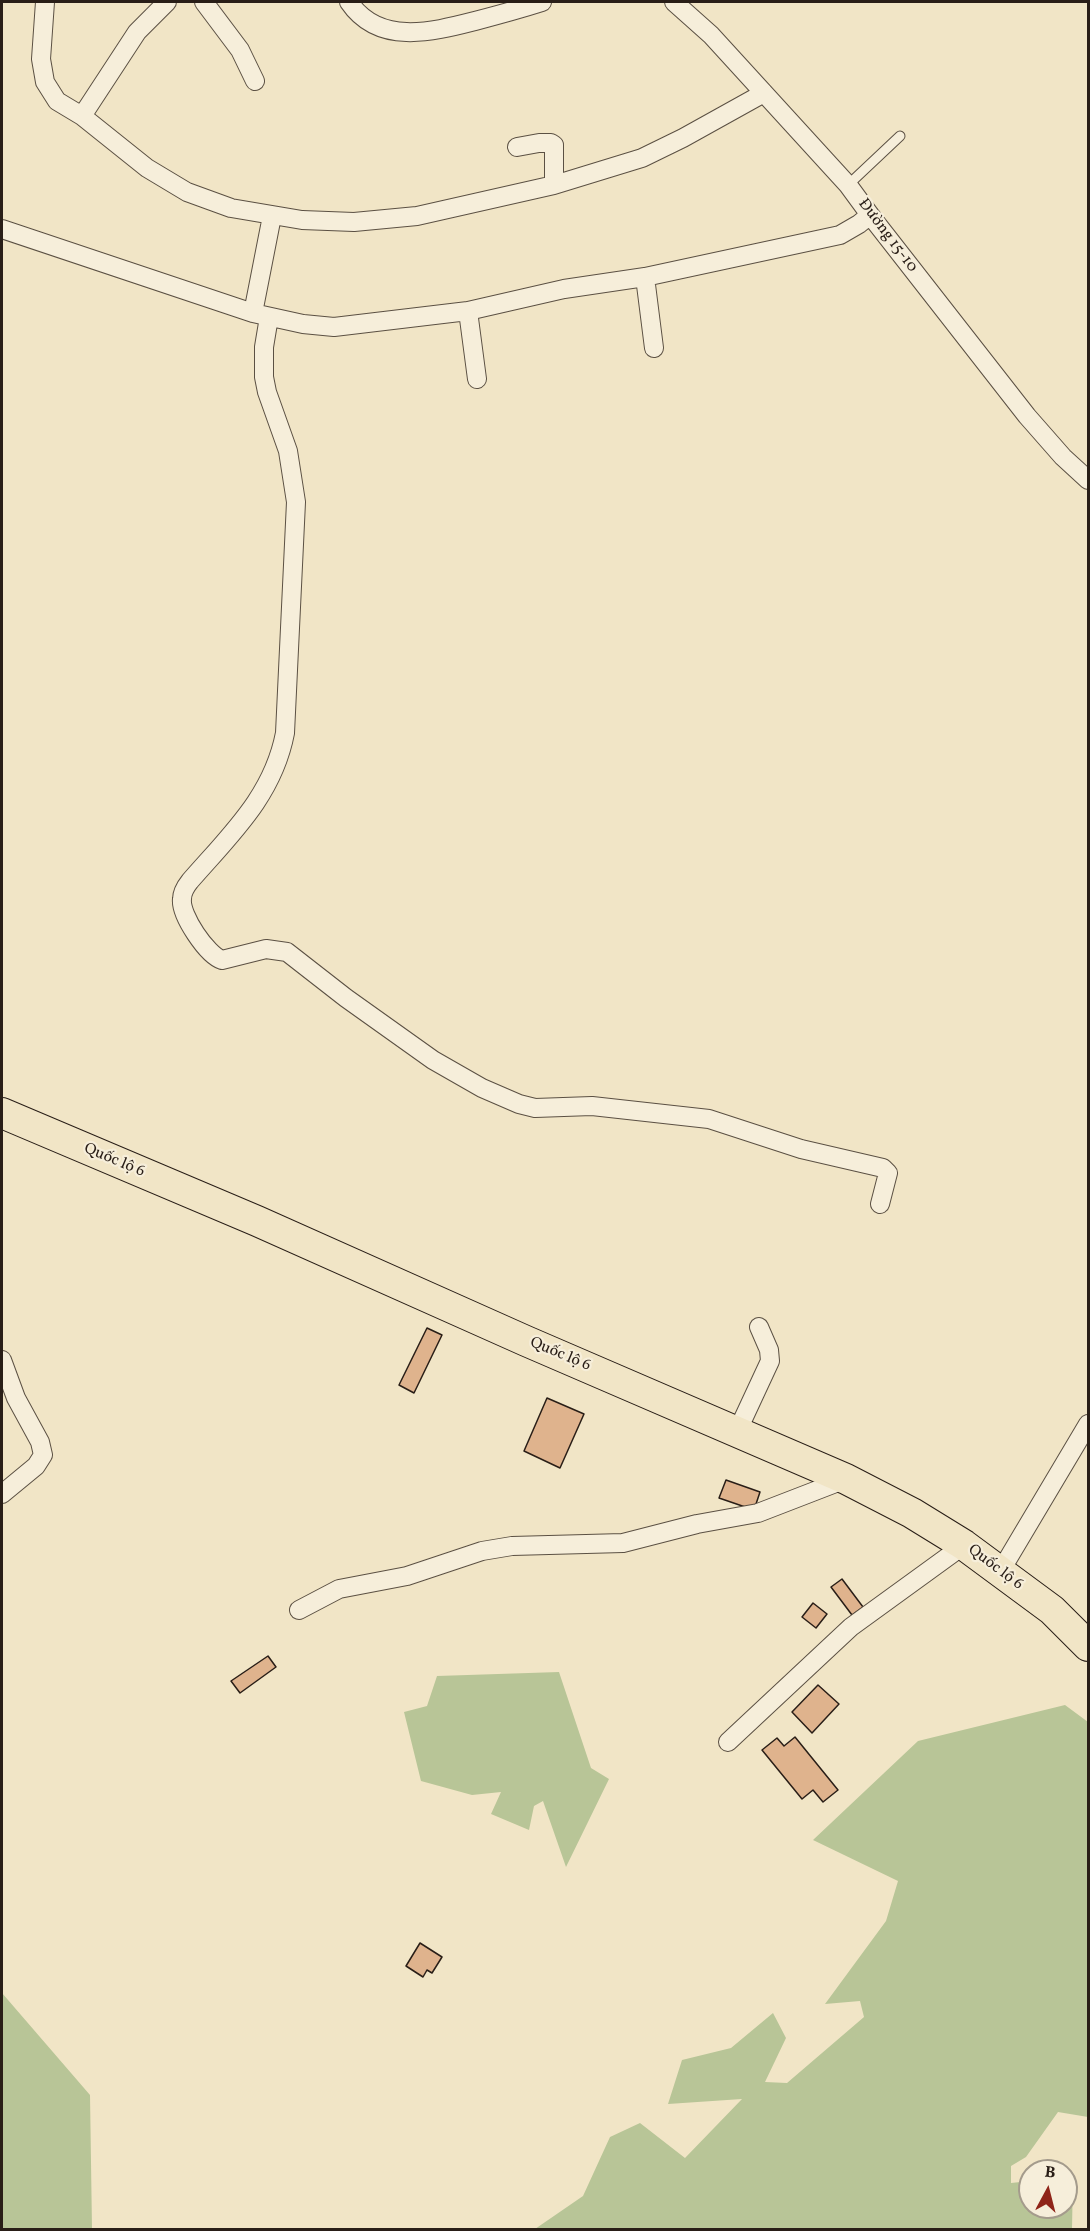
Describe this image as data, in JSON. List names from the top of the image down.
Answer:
{
  "streets": {
    "highway": ["Quốc lộ 6"],
    "street": ["Đường 15-10"]
  },
  "north": "top"
}
